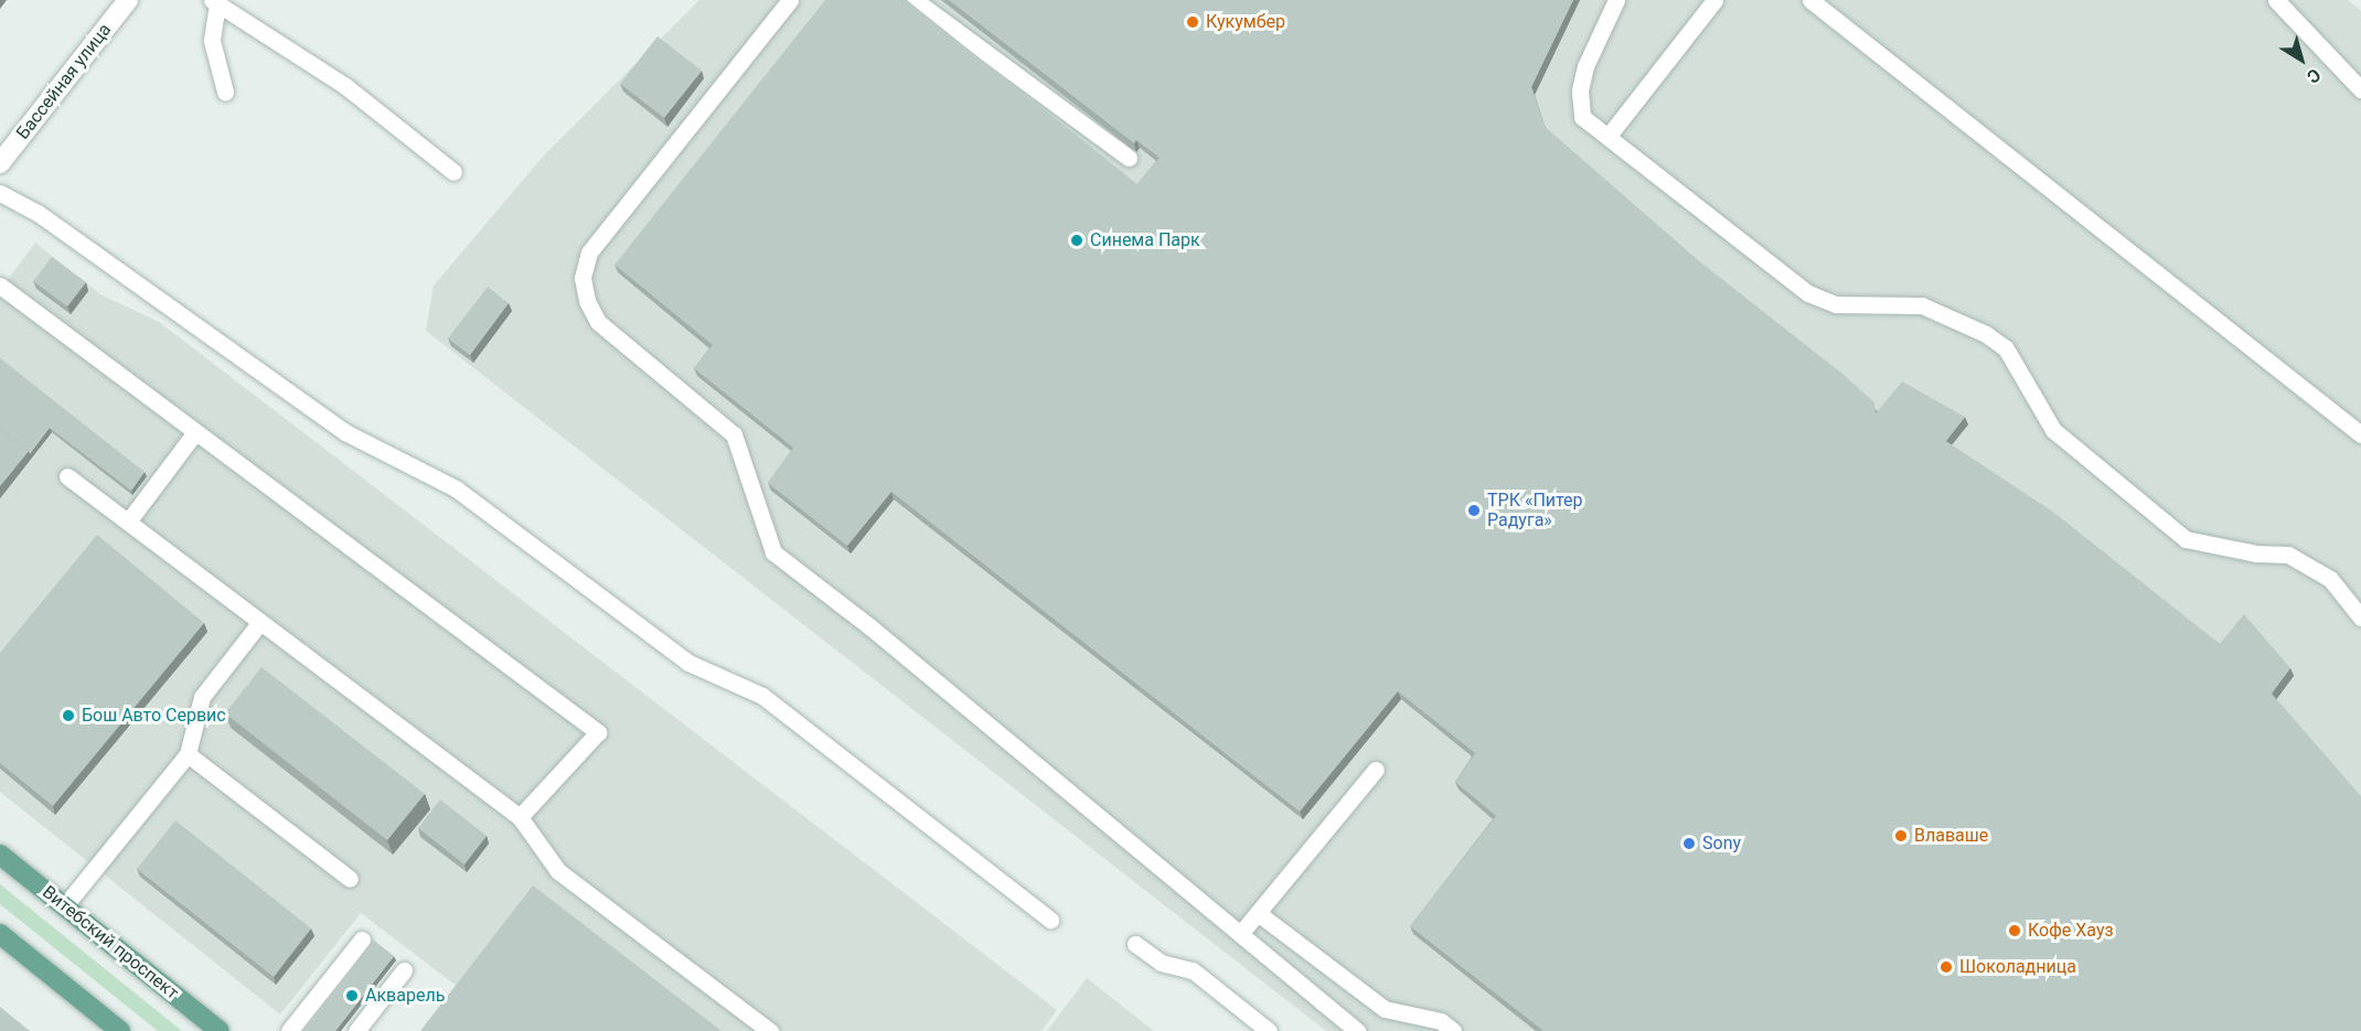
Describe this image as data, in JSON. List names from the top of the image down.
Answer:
{
  "streets": {
    "main road": ["Витебский проспект"],
    "street": ["Бассейная улица"]
  },
  "places": [
    "Кукумбер",
    "Синема Парк",
    "ТРК «Питер Радуга»",
    "Бош Авто Сервис",
    "Влаваше",
    "Sony",
    "Кофе Хауз",
    "Шоколадница",
    "Акварель"
  ],
  "north": "bottom right"
}
